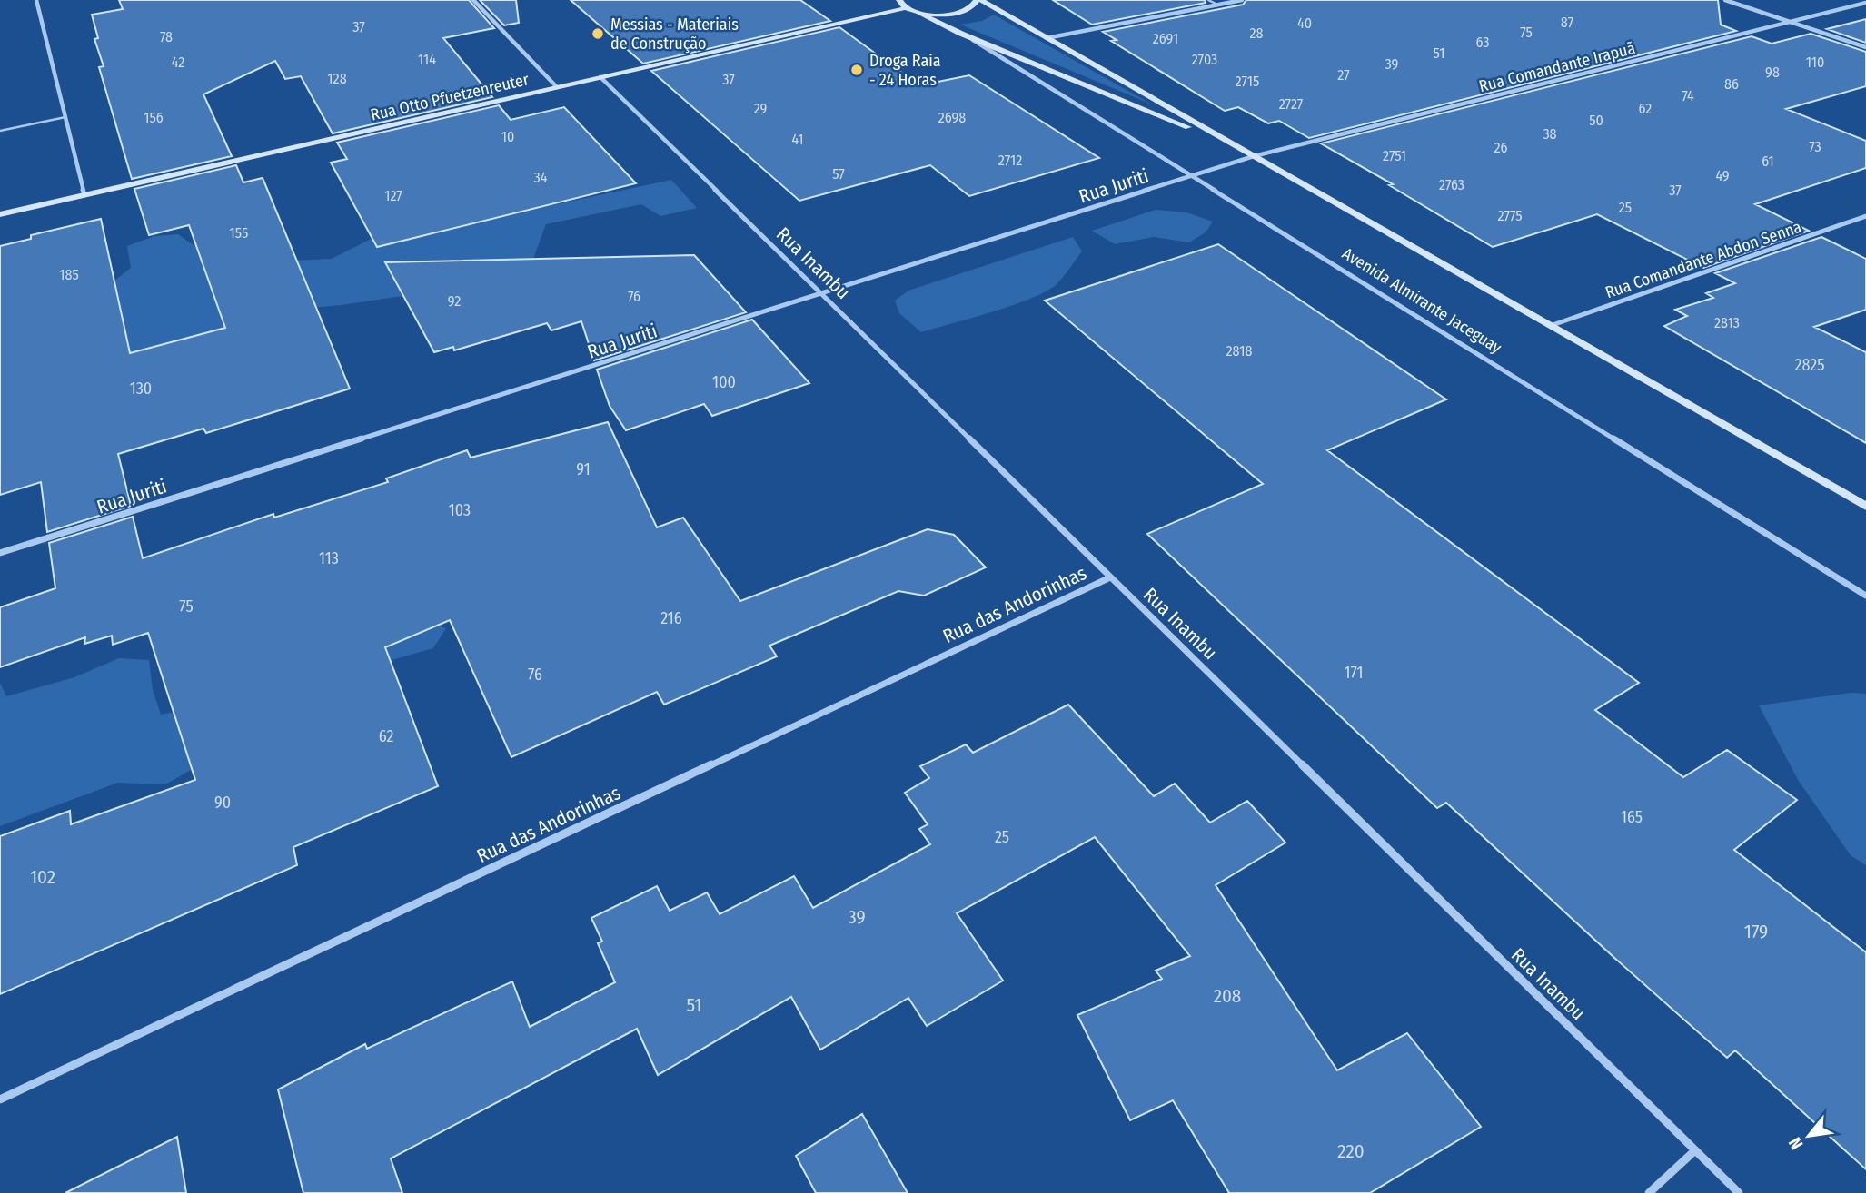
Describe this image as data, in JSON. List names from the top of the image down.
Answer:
{
  "streets": {
    "main road": ["Rua Otto Pfuetzenreuter", "Avenida Almirante Jaceguay"],
    "street": [
      "Rua Comandante Irapuã",
      "Rua Juriti",
      "Rua Comandante Abdon Senna",
      "Rua Inambu",
      "Rua das Andorinhas"
    ]
  },
  "crossings": [
    ["Rua Comandante Irapuã", "Rua Juriti"],
    ["Rua Comandante Irapuã", "Avenida Almirante Jaceguay"],
    ["Rua Otto Pfuetzenreuter", "Rua Inambu"],
    ["Rua Juriti", "Rua Inambu"],
    ["Rua Juriti", "Avenida Almirante Jaceguay"],
    ["Rua Comandante Abdon Senna", "Avenida Almirante Jaceguay"],
    ["Rua Inambu", "Rua das Andorinhas"]
  ],
  "places": ["Messias - Materiais de Construção", "Droga Raia - 24 Horas"],
  "house_numbers": [
    "87",
    "40",
    "37",
    "75",
    "28",
    "78",
    "2691",
    "63",
    "51",
    "114",
    "2703",
    "42",
    "110",
    "39",
    "98",
    "27",
    "128",
    "37",
    "2715",
    "86",
    "74",
    "2727",
    "29",
    "62",
    "156",
    "2698",
    "50",
    "38",
    "10",
    "41",
    "73",
    "26",
    "2751",
    "2712",
    "61",
    "57",
    "49",
    "34",
    "2763",
    "37",
    "127",
    "25",
    "2775",
    "155",
    "185",
    "76",
    "92",
    "2813",
    "2818",
    "2825",
    "100",
    "130",
    "91",
    "103",
    "113",
    "75",
    "216",
    "171",
    "76",
    "62",
    "90",
    "165",
    "25",
    "102",
    "39",
    "179",
    "208",
    "51",
    "220"
  ],
  "north": "bottom left"
}
